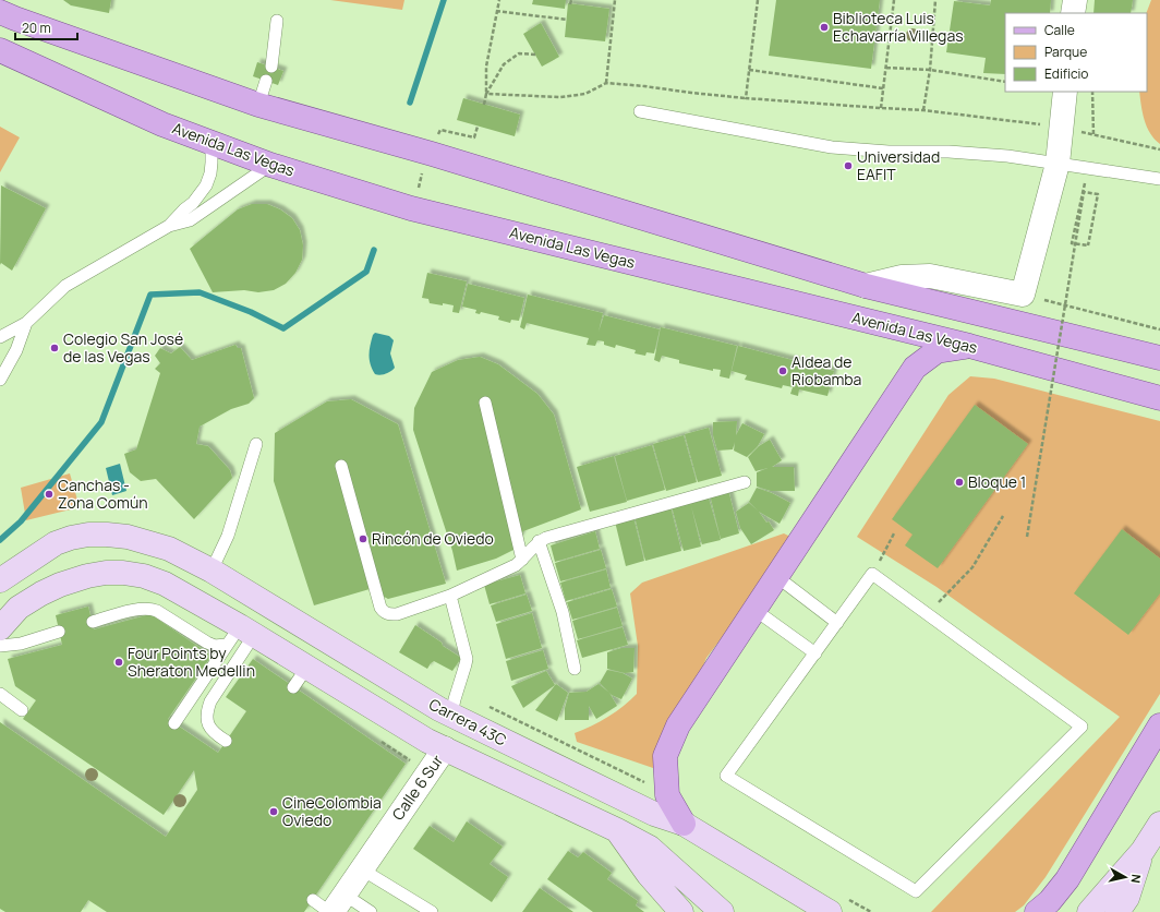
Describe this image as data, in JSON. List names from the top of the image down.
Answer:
{
  "streets": {
    "main road": ["Avenida Las Vegas", "Carrera 43C"],
    "street": ["Calle 6 Sur"]
  },
  "places": [
    "Biblioteca Luis Echavarría Villegas",
    "Universidad EAFIT",
    "Colegio San José de las Vegas",
    "Aldea de Riobamba",
    "Bloque 1",
    "Canchas - Zona Común",
    "Rincón de Oviedo",
    "Four Points by Sheraton Medellin",
    "CineColombia Oviedo"
  ],
  "legend": ["Calle", "Parque", "Edificio"],
  "scale_bar": "20 m",
  "north": "right"
}
